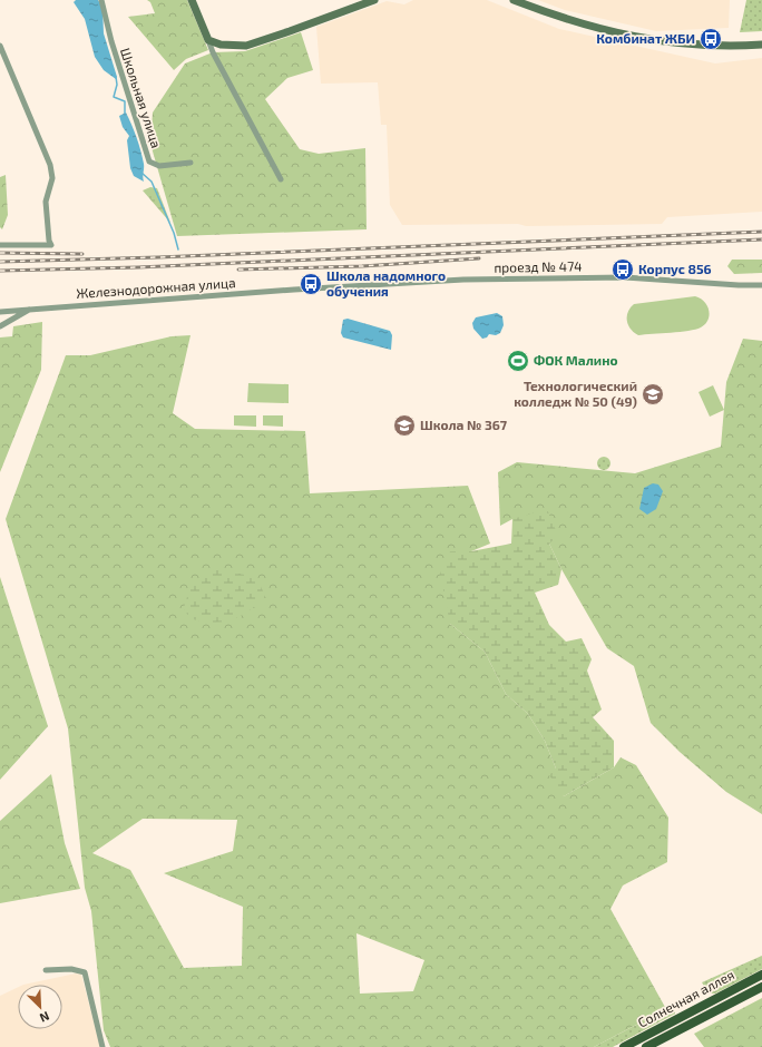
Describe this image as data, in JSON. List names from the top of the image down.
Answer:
{
  "streets": {
    "main road": ["Солнечная аллея"],
    "street": ["Школьная улица", "проезд № 474", "Железнодорожная улица"]
  },
  "crossings": [
    ["проезд № 474", "Железнодорожная улица"]
  ],
  "places": {
    "bus stop": ["Комбинат ЖБИ", "Корпус 856", "Школа надомного обучения"],
    "sports": ["ФОК Малино"],
    "school or university": ["Технологический колледж № 50 (49)", "Школа № 367"]
  },
  "north": "bottom right"
}
